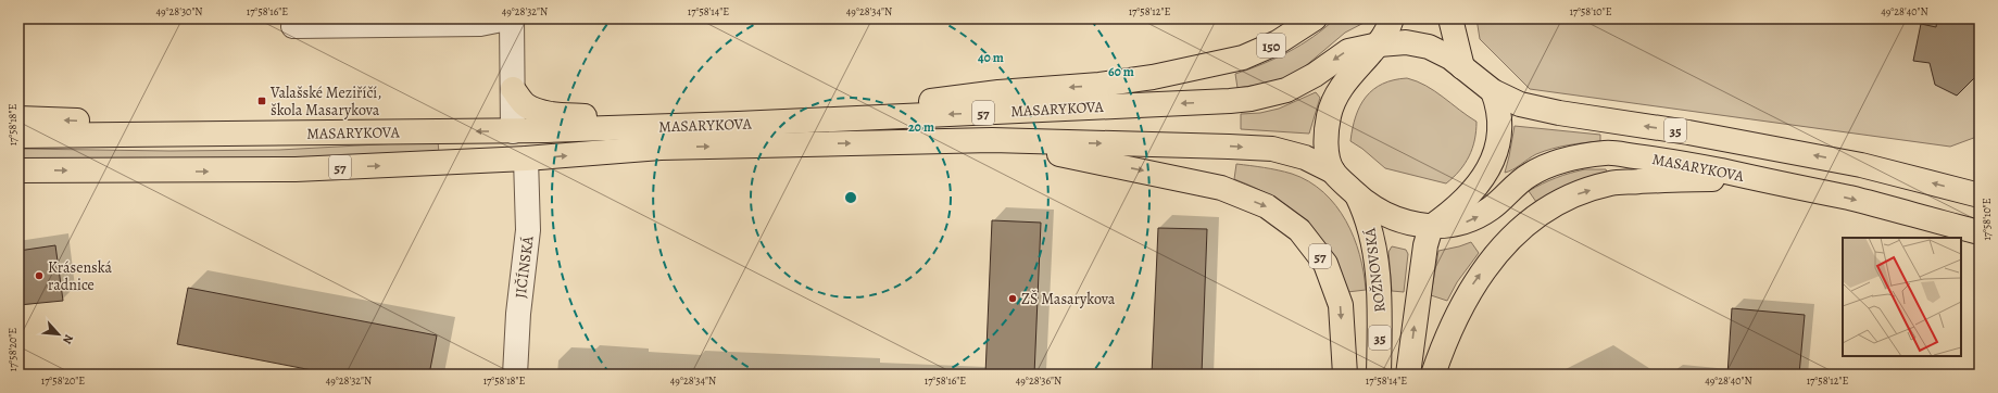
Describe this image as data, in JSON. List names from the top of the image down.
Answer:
{
  "streets": {
    "main road": [
      "150",
      "MASARYKOVA",
      "57",
      "35",
      "ROŽNOVSKÁ"
    ],
    "street": ["JIČÍNSKÁ"]
  },
  "crossings": [
    ["150", "MASARYKOVA"],
    ["150", "57"],
    ["MASARYKOVA", "57"],
    ["MASARYKOVA", "35"],
    ["MASARYKOVA", "JIČÍNSKÁ"],
    ["35", "ROŽNOVSKÁ"]
  ],
  "places": {
    "transit": ["Valašské Meziříčí, škola Masarykova"],
    "other": ["Krásenská radnice", "ZŠ Masarykova"]
  },
  "north": "bottom right",
  "coordinates": [
    "49°28'30\"N",
    "17°58'16\"E",
    "49°28'32\"N",
    "17°58'14\"E",
    "49°28'34\"N",
    "17°58'12\"E",
    "17°58'10\"E",
    "49°28'40\"N",
    "17°58'18\"E",
    "17°58'20\"E",
    "49°28'36\"N"
  ],
  "rings": ["40 m", "60 m", "20 m"]
}
